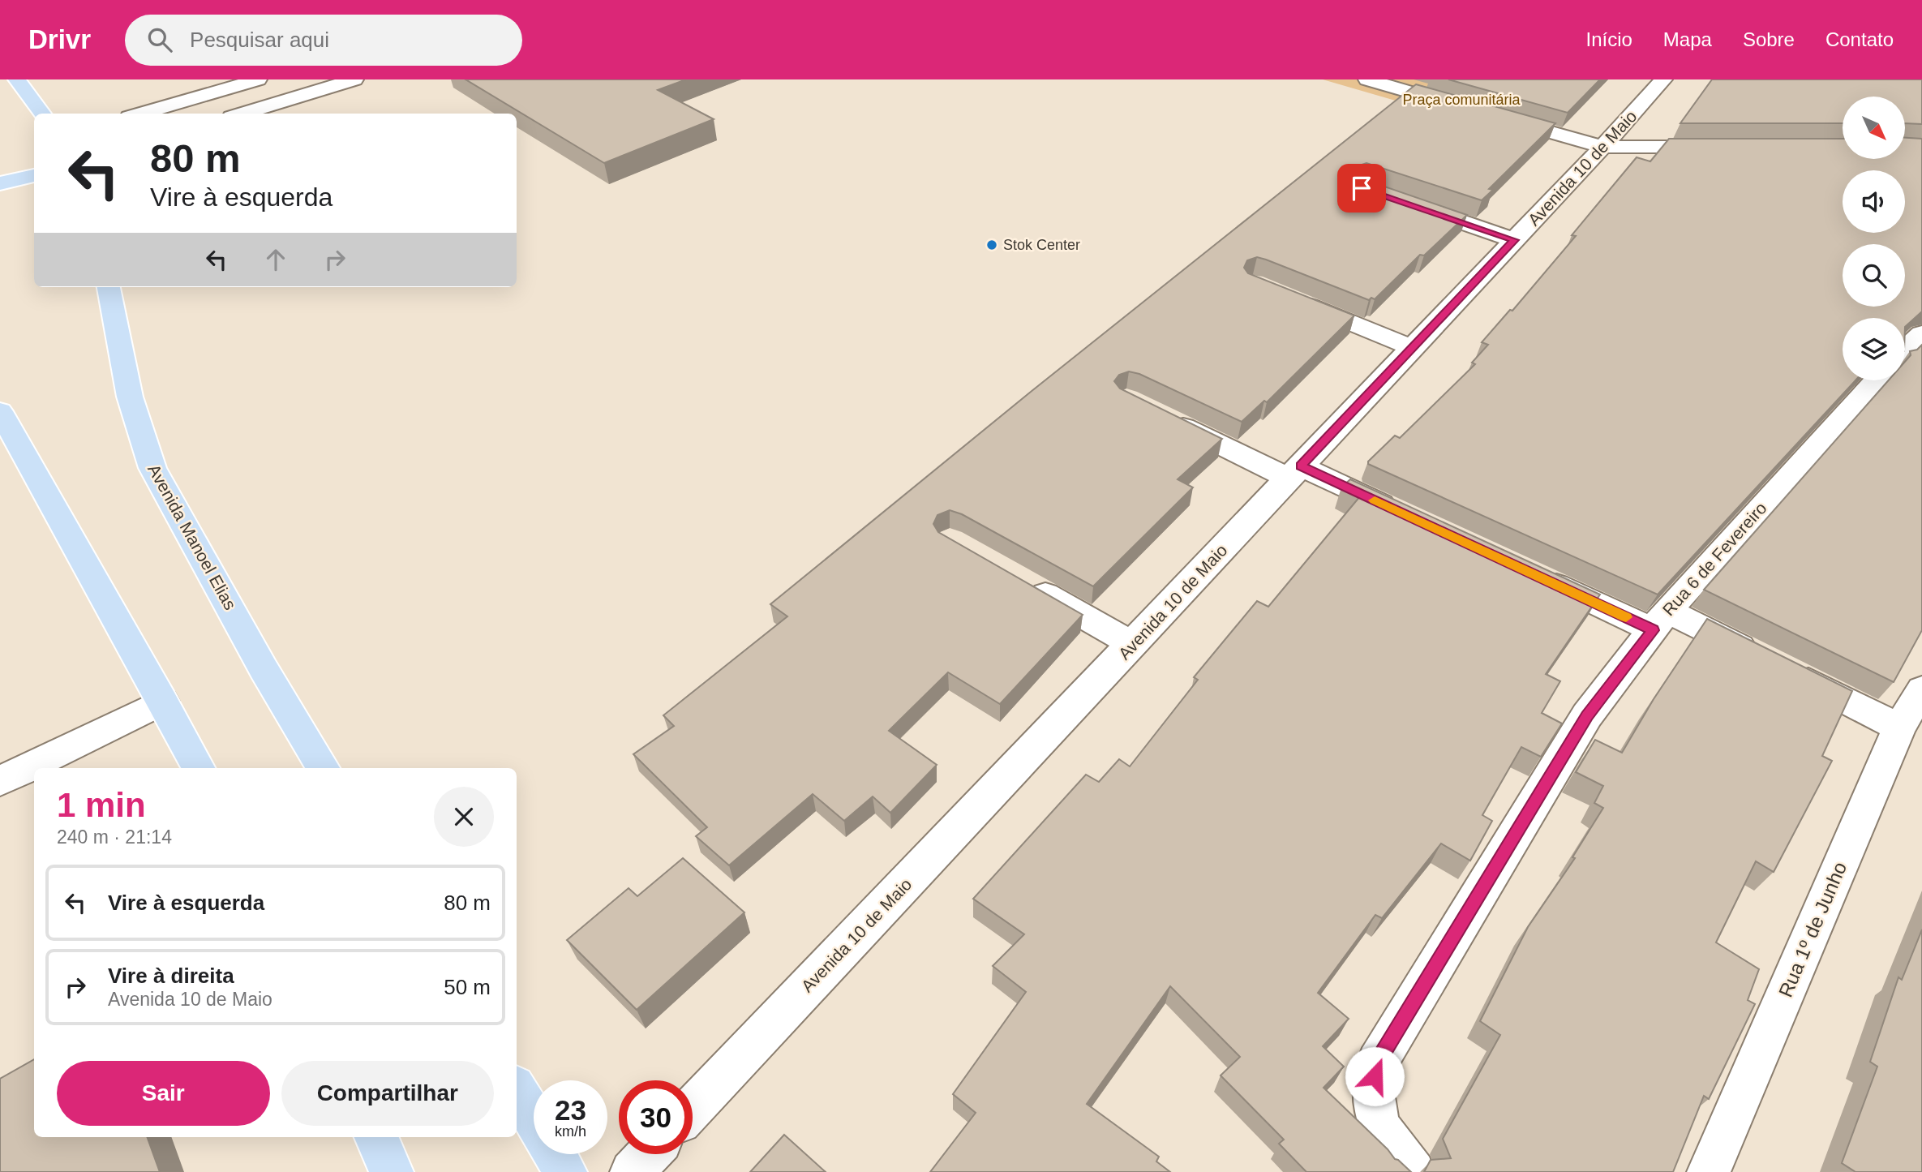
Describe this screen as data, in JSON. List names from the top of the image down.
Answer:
{
  "streets": {
    "main road": ["Avenida Manoel Elias"],
    "street": ["Avenida 10 de Maio", "Rua 6 de Fevereiro", "Rua 1º de Junho"]
  },
  "parks": ["Praça comunitária"],
  "places": ["Stok Center"],
  "north": "bottom right",
  "page": {
    "header": "Drivr",
    "search": "Pesquisar aqui",
    "nav": [
      "Início",
      "Mapa",
      "Sobre",
      "Contato"
    ],
    "turn": ["80 m", "Vire à esquerda"],
    "heading": ["1 min", "240 m · 21:14"],
    "list": [
      {
        "name": "Vire à esquerda",
        "value": "80 m"
      },
      {
        "name": "Vire à direita",
        "note": "Avenida 10 de Maio",
        "value": "50 m"
      }
    ],
    "buttons": ["Sair", "Compartilhar"],
    "speed": "23 km/h",
    "limit": "30"
  }
}
